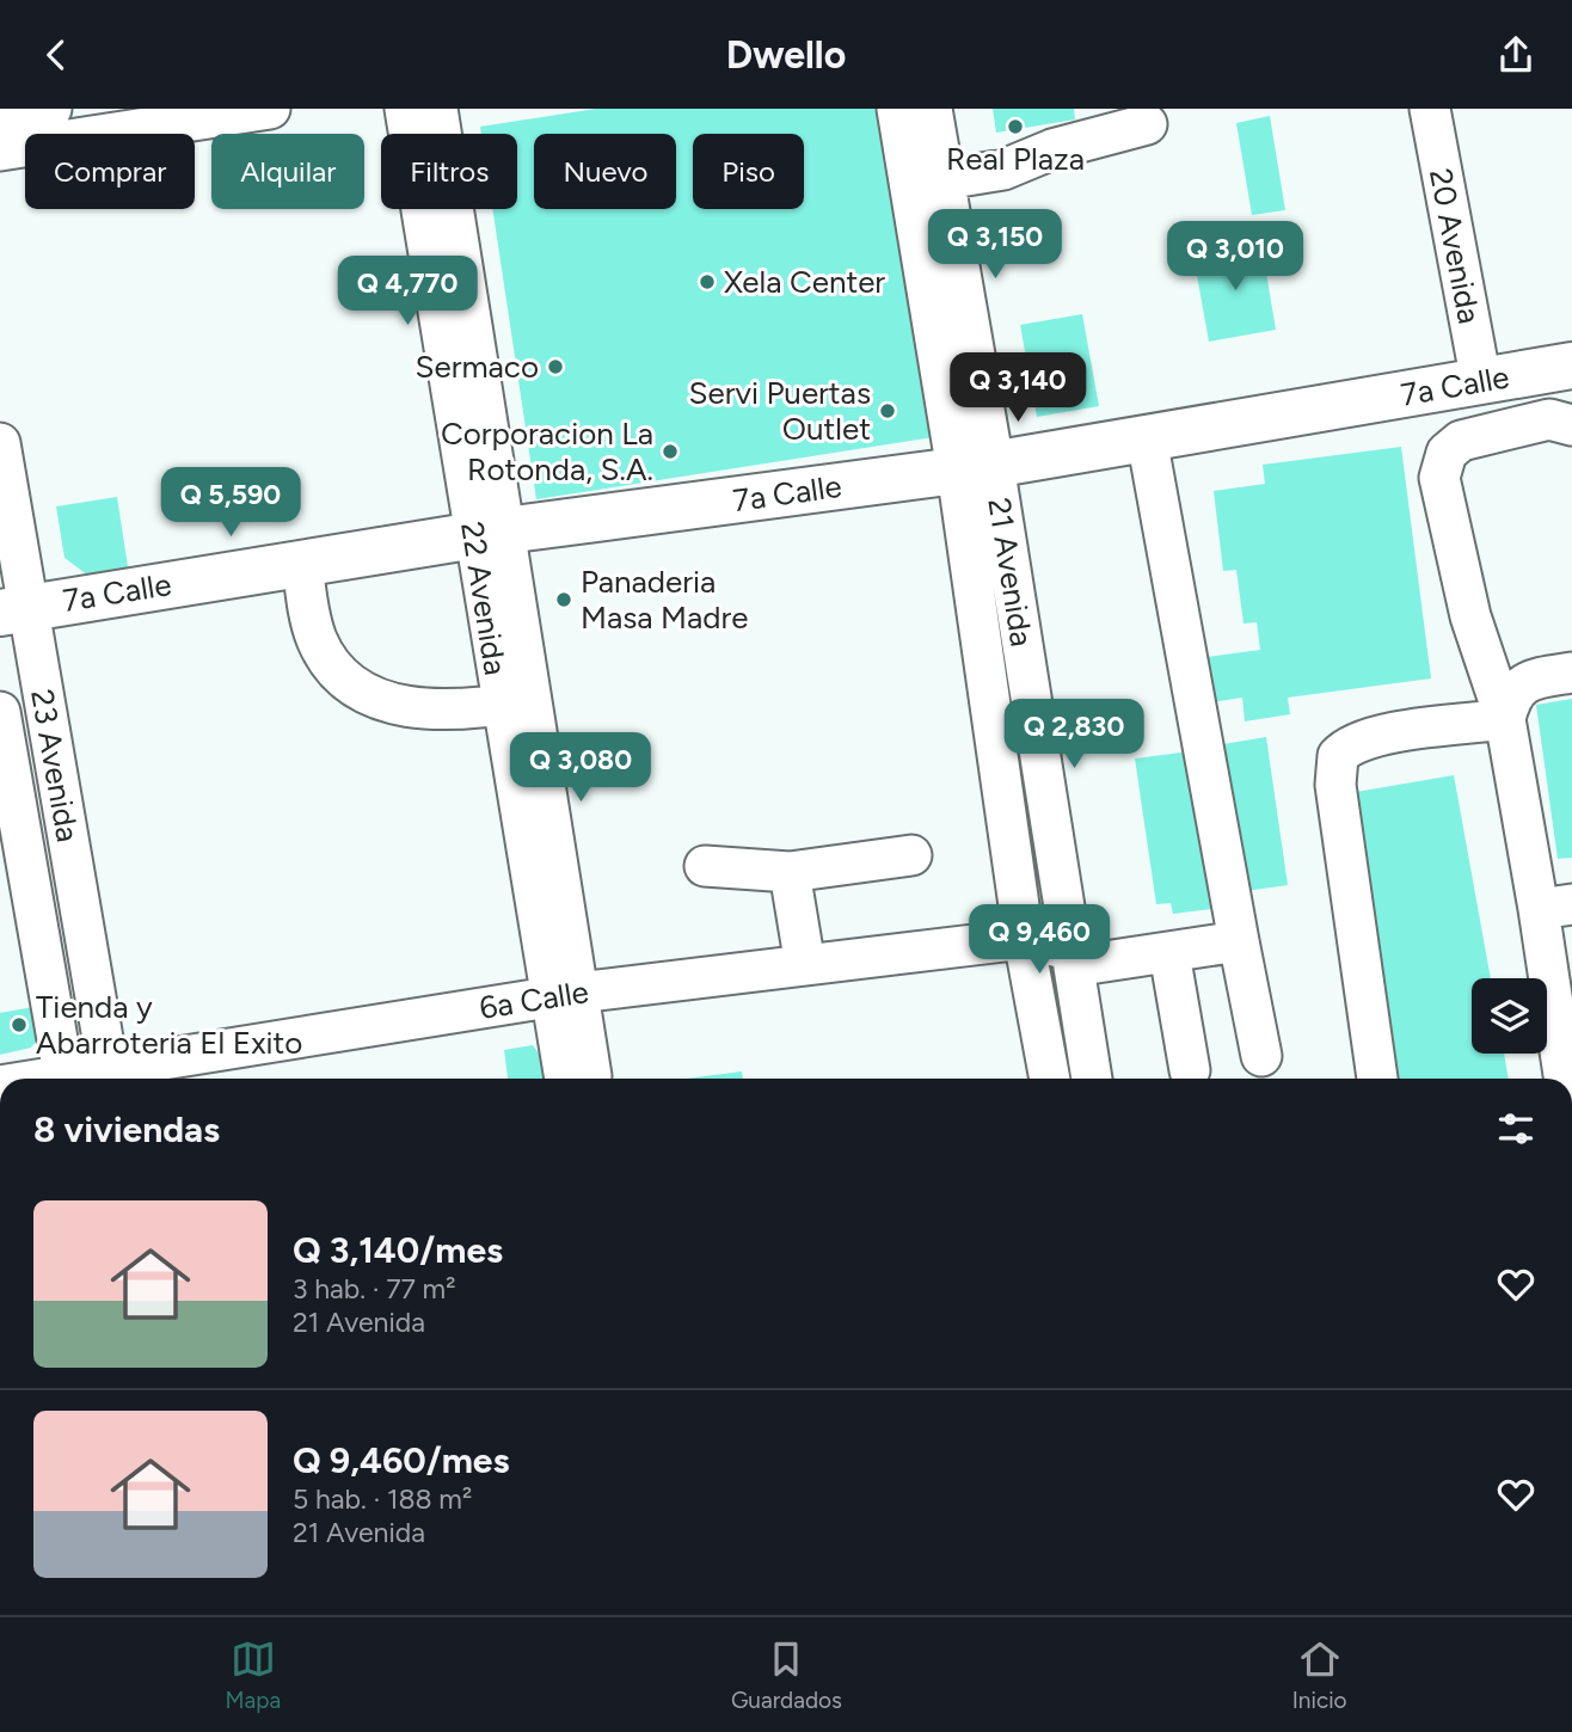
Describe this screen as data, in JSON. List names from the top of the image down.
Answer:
{
  "streets": {
    "main road": ["7a Calle"],
    "street": [
      "20 Avenida",
      "21 Avenida",
      "22 Avenida",
      "23 Avenida",
      "6a Calle"
    ]
  },
  "crossings": [
    ["20 Avenida", "7a Calle"],
    ["7a Calle", "21 Avenida"],
    ["7a Calle", "22 Avenida"],
    ["7a Calle", "23 Avenida"],
    ["21 Avenida", "6a Calle"],
    ["22 Avenida", "6a Calle"],
    ["23 Avenida", "6a Calle"]
  ],
  "places": [
    "Real Plaza",
    "Xela Center",
    "Sermaco",
    "Servi Puertas Outlet",
    "Corporacion La Rotonda, S.A.",
    "Panaderia Masa Madre",
    "Tienda y Abarroteria El Exito"
  ],
  "page": {
    "header": "Dwello",
    "chip": [
      "Comprar",
      "Alquilar",
      "Filtros",
      "Nuevo",
      "Piso"
    ],
    "price": [
      "Q 3,150",
      "Q 3,010",
      "Q 4,770",
      "Q 3,140",
      "Q 5,590",
      "Q 2,830",
      "Q 3,080",
      "Q 9,460"
    ],
    "heading": "8 viviendas",
    "list": [
      {
        "name": "Q 3,140/mes",
        "note": "3 hab. · 77 m² · 21 Avenida"
      },
      {
        "name": "Q 9,460/mes",
        "note": "5 hab. · 188 m² · 21 Avenida"
      }
    ],
    "tabs": ["Mapa", "Guardados", "Inicio"]
  }
}
